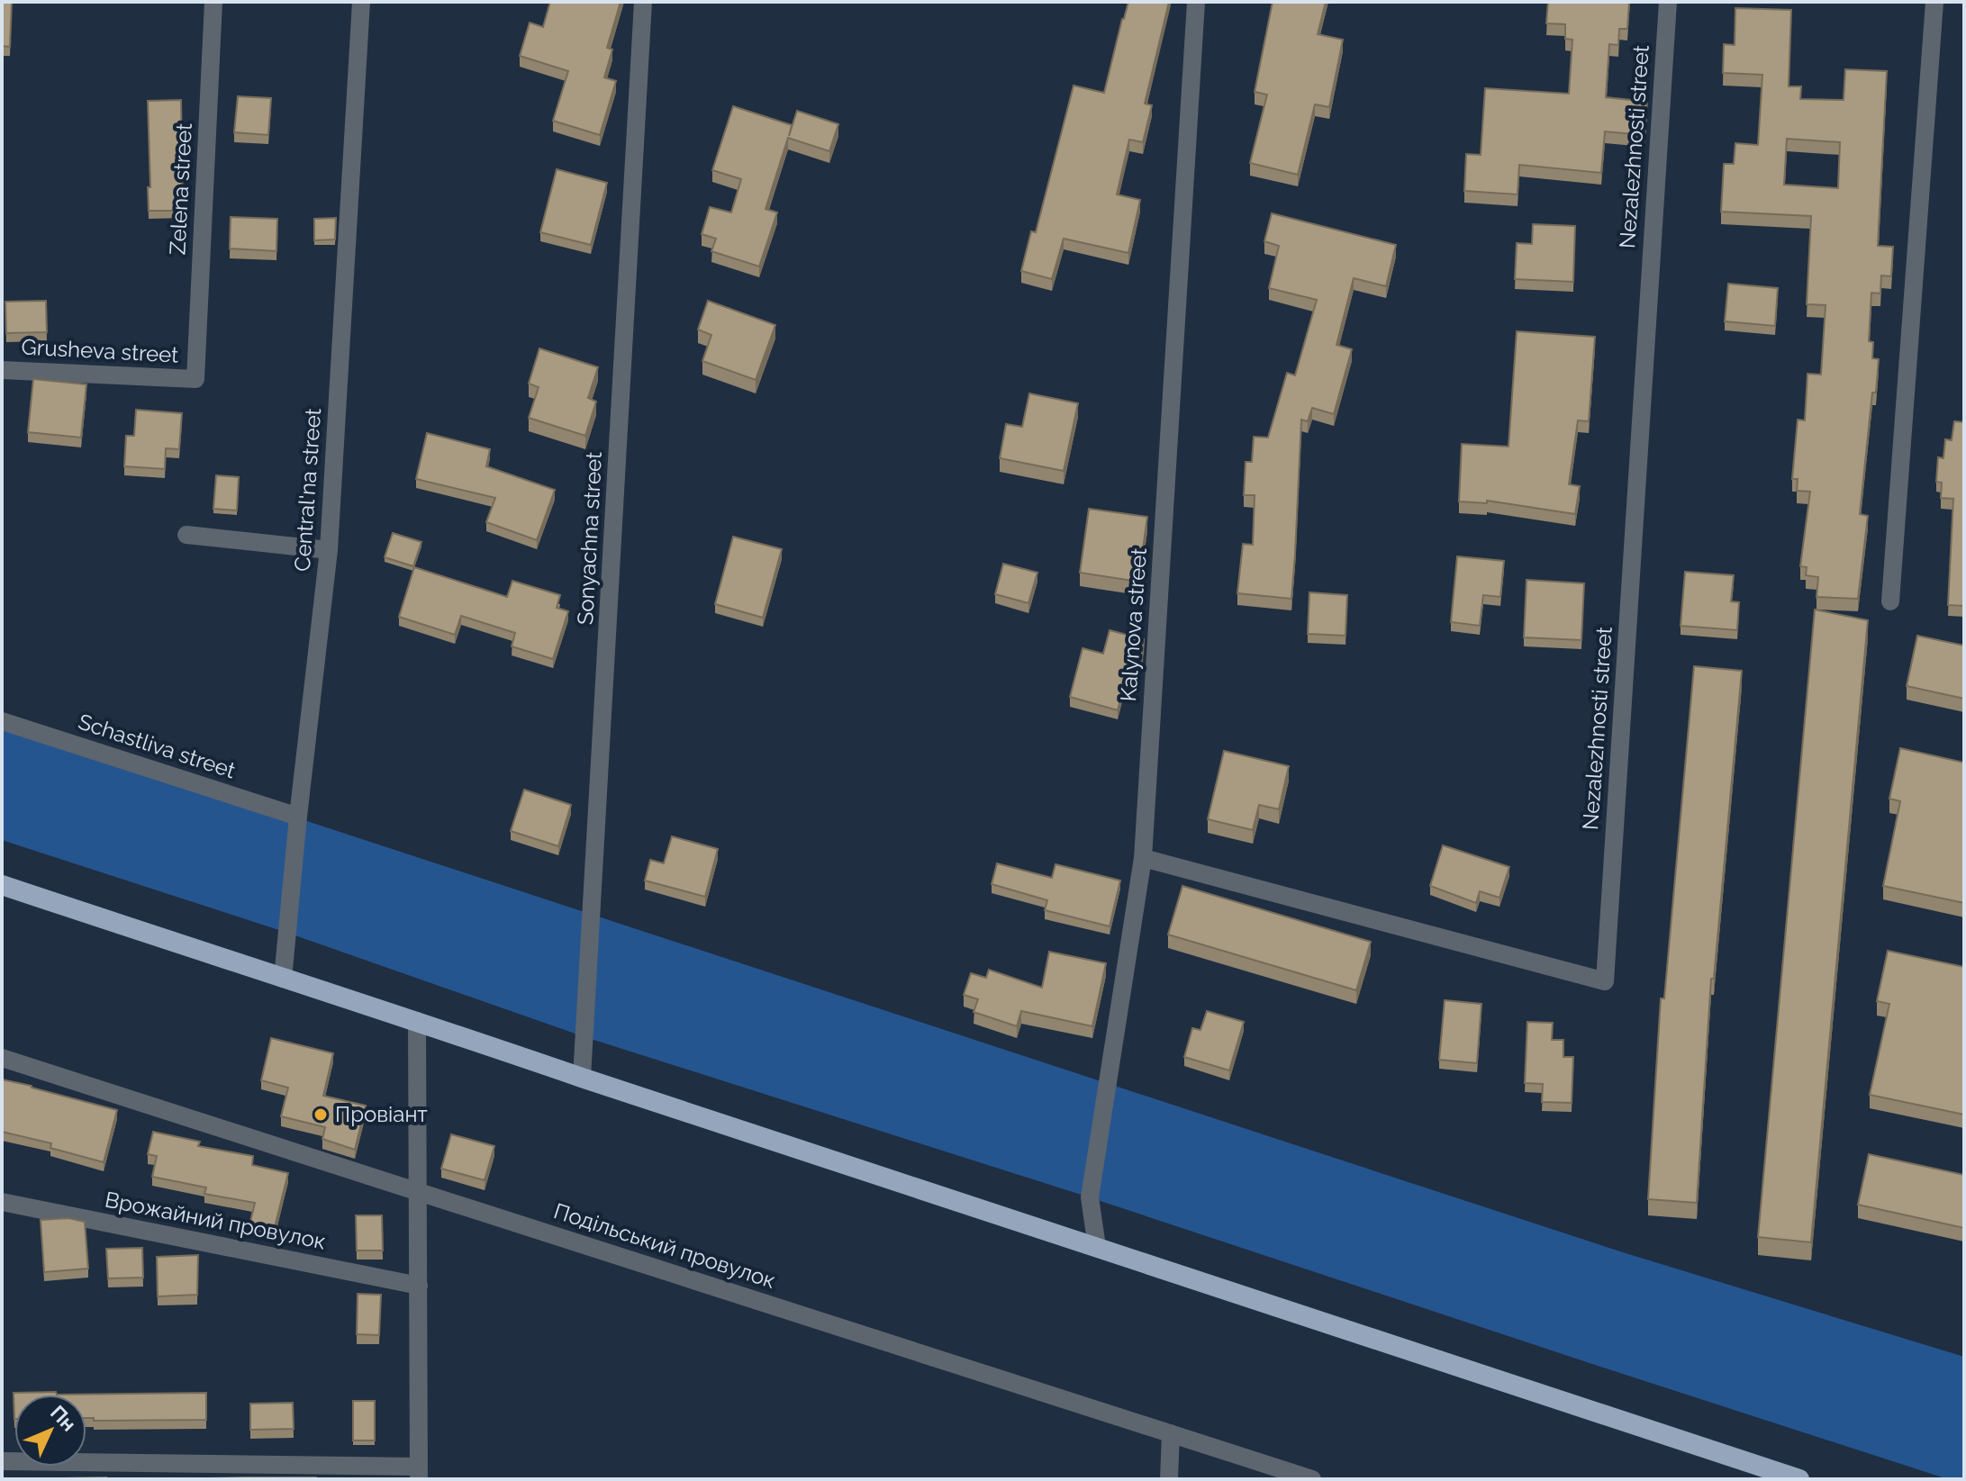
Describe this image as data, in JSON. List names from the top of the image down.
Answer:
{
  "streets": {
    "street": [
      "Nezalezhnosti street",
      "Zelena street",
      "Grusheva street",
      "Central'na street",
      "Sonyachna street",
      "Kalynova street",
      "Schastliva street",
      "Врожайний провулок",
      "Подільський провулок"
    ]
  },
  "crossings": [
    ["Nezalezhnosti street", "Kalynova street"],
    ["Zelena street", "Grusheva street"],
    ["Central'na street", "Schastliva street"]
  ],
  "places": ["Провіант"],
  "north": "top right"
}
